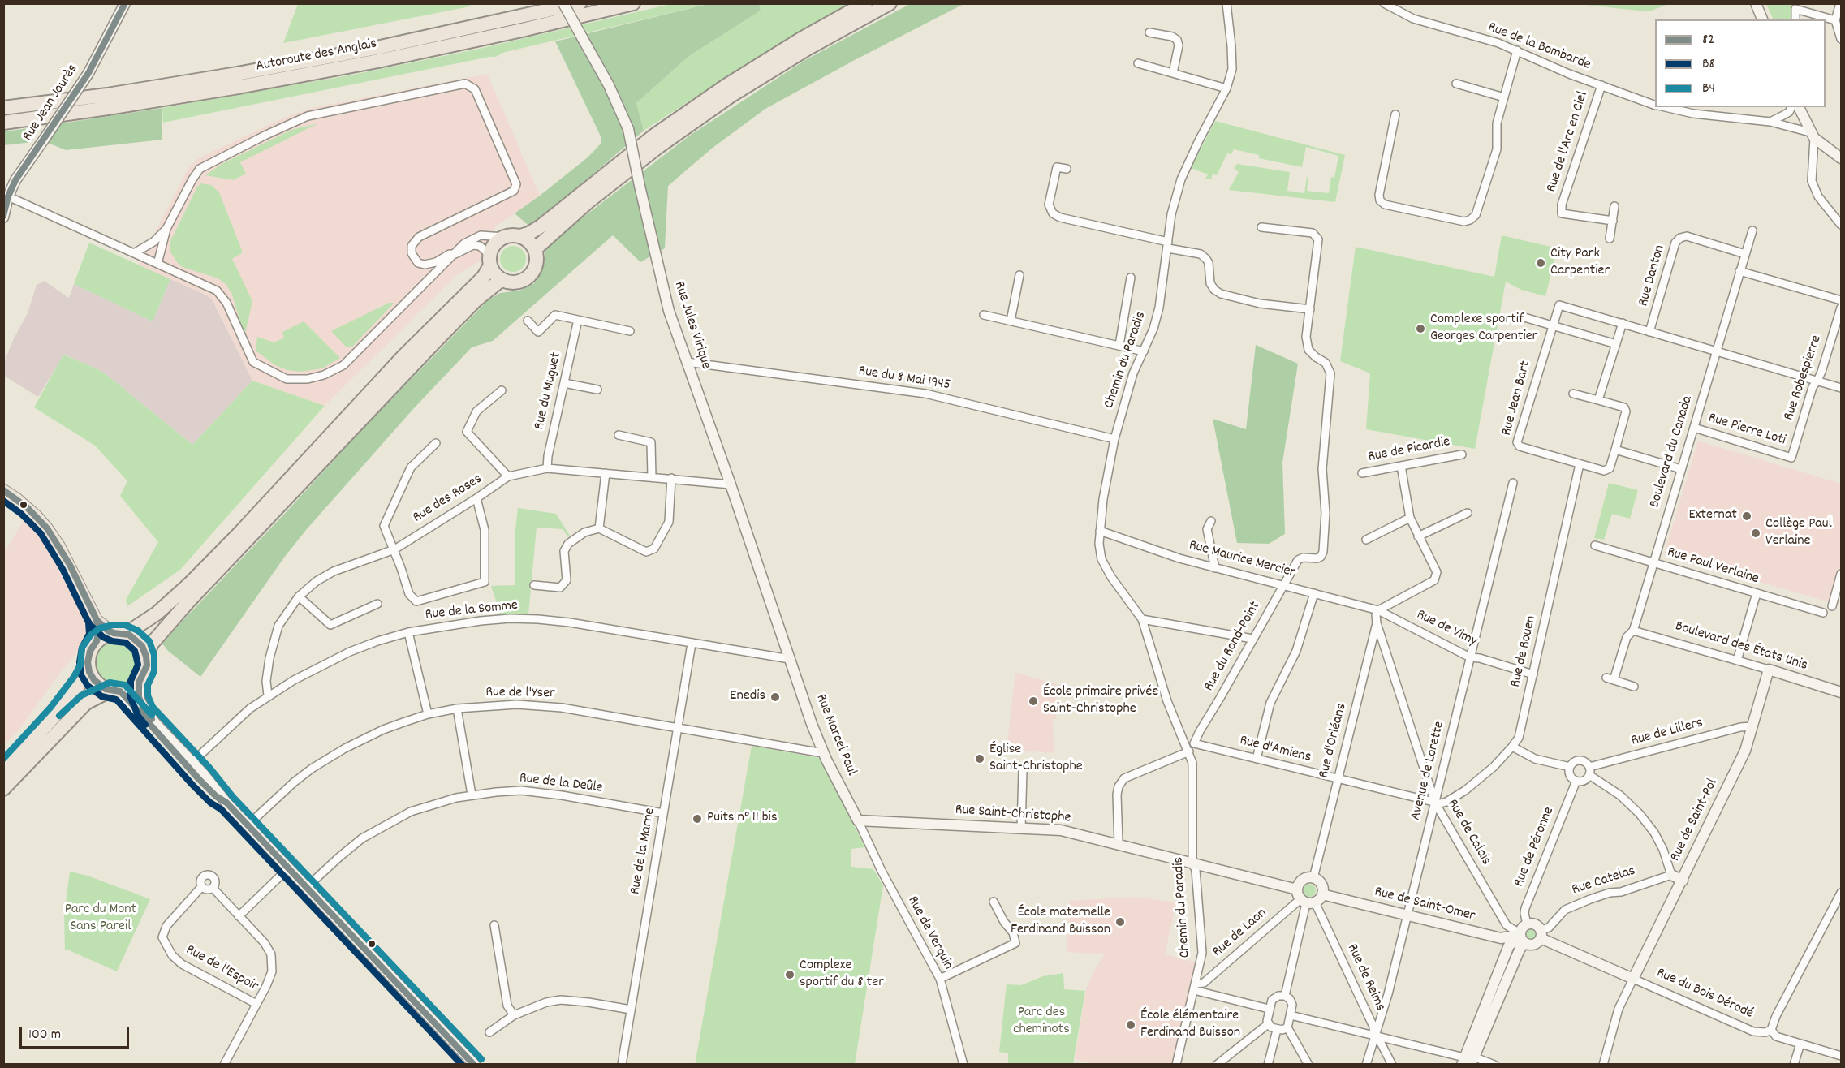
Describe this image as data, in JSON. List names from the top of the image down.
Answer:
{
  "streets": {
    "highway": ["Autoroute des Anglais"],
    "street": [
      "Rue de la Bombarde",
      "Rue Jean Jaurès",
      "Rue de l'Arc en Ciel",
      "Rue Danton",
      "Rue Jules Virique",
      "Chemin du Paradis",
      "Rue Robespierre",
      "Rue du 8 Mai 1945",
      "Rue du Muguet",
      "Rue Jean Bart",
      "Rue Pierre Loti",
      "Rue de Picardie",
      "Boulevard du Canada",
      "Rue des Roses",
      "Rue Maurice Mercier",
      "Rue Paul Verlaine",
      "Rue de la Somme",
      "Rue de Vimy",
      "Rue du Rond-Point",
      "Boulevard des États Unis",
      "Rue de Rouen",
      "Rue de l'Yser",
      "Rue de Lillers",
      "Rue Marcel Paul",
      "Rue d'Orléans",
      "Rue d'Amiens",
      "Avenue de Lorette",
      "Rue de la Deûle",
      "Rue Saint-Christophe",
      "Rue de Saint-Pol",
      "Rue de Calais",
      "Rue de Péronne",
      "Rue de la Marne",
      "Rue Catelas",
      "Rue de Saint-Omer",
      "Rue de Verquin",
      "Rue de Laon",
      "Rue de l'Espoir",
      "Rue de Reims",
      "Rue du Bois Dérodé"
    ]
  },
  "crossings": [
    ["Rue de la Bombarde", "Rue de l'Arc en Ciel"],
    ["Rue Danton", "Boulevard du Canada"],
    ["Rue Jules Virique", "Rue du 8 Mai 1945"],
    ["Rue Jules Virique", "Rue des Roses"],
    ["Rue Jules Virique", "Rue de la Somme"],
    ["Rue Jules Virique", "Rue Marcel Paul"],
    ["Chemin du Paradis", "Rue du 8 Mai 1945"],
    ["Chemin du Paradis", "Rue Maurice Mercier"],
    ["Chemin du Paradis", "Rue Saint-Christophe"],
    ["Chemin du Paradis", "Rue de Laon"],
    ["Rue Robespierre", "Rue Pierre Loti"],
    ["Rue du Muguet", "Rue des Roses"],
    ["Rue Jean Bart", "Rue de Rouen"],
    ["Rue Pierre Loti", "Boulevard du Canada"],
    ["Boulevard du Canada", "Rue Paul Verlaine"],
    ["Boulevard du Canada", "Boulevard des États Unis"],
    ["Rue des Roses", "Rue de la Somme"],
    ["Rue Maurice Mercier", "Rue de Vimy"],
    ["Rue Maurice Mercier", "Rue du Rond-Point"],
    ["Rue Maurice Mercier", "Rue d'Orléans"],
    ["Rue de la Somme", "Rue Marcel Paul"],
    ["Rue de la Somme", "Rue de la Marne"],
    ["Rue de Vimy", "Rue de Rouen"],
    ["Rue de Vimy", "Rue d'Orléans"],
    ["Rue de Vimy", "Avenue de Lorette"],
    ["Rue du Rond-Point", "Rue d'Amiens"],
    ["Boulevard des États Unis", "Rue de Saint-Pol"],
    ["Rue de Rouen", "Rue d'Amiens"],
    ["Rue de Rouen", "Avenue de Lorette"],
    ["Rue de Rouen", "Rue de Calais"],
    ["Rue de l'Yser", "Rue Marcel Paul"],
    ["Rue de l'Yser", "Rue de la Marne"],
    ["Rue de Lillers", "Rue de Saint-Pol"],
    ["Rue de Lillers", "Rue de Péronne"],
    ["Rue Marcel Paul", "Rue Saint-Christophe"],
    ["Rue Marcel Paul", "Rue de Verquin"],
    ["Rue d'Orléans", "Rue d'Amiens"],
    ["Rue d'Orléans", "Rue de Calais"],
    ["Rue d'Orléans", "Rue de Saint-Omer"],
    ["Rue d'Orléans", "Rue de Laon"],
    ["Rue d'Orléans", "Rue de Reims"],
    ["Rue d'Amiens", "Avenue de Lorette"],
    ["Rue d'Amiens", "Rue de Calais"],
    ["Avenue de Lorette", "Rue de Calais"],
    ["Avenue de Lorette", "Rue de Saint-Omer"],
    ["Avenue de Lorette", "Rue de Reims"],
    ["Rue de la Deûle", "Rue de la Marne"],
    ["Rue Saint-Christophe", "Rue de Verquin"],
    ["Rue de Saint-Pol", "Rue du Bois Dérodé"],
    ["Rue de Calais", "Rue de Péronne"],
    ["Rue de Calais", "Rue Catelas"],
    ["Rue de Calais", "Rue de Saint-Omer"],
    ["Rue de Calais", "Rue du Bois Dérodé"],
    ["Rue de Péronne", "Rue Catelas"],
    ["Rue de Péronne", "Rue de Saint-Omer"],
    ["Rue de Péronne", "Rue du Bois Dérodé"],
    ["Rue Catelas", "Rue de Saint-Omer"],
    ["Rue Catelas", "Rue du Bois Dérodé"],
    ["Rue de Saint-Omer", "Rue de Laon"],
    ["Rue de Saint-Omer", "Rue de Reims"],
    ["Rue de Saint-Omer", "Rue du Bois Dérodé"],
    ["Rue de Laon", "Rue de Reims"]
  ],
  "parks": ["Parc du Mont Sans Pareil", "Parc des cheminots"],
  "places": [
    "City Park Carpentier",
    "Complexe sportif Georges Carpentier",
    "Externat",
    "Collège Paul Verlaine",
    "Enedis",
    "École primaire privée Saint-Christophe",
    "Église Saint-Christophe",
    "Puits n° 11 bis",
    "École maternelle Ferdinand Buisson",
    "Complexe sportif du 8 ter",
    "École élémentaire Ferdinand Buisson"
  ],
  "lines": ["transit line 82", "transit line B8", "transit line B4"],
  "legend": ["82", "B8", "B4"],
  "scale_bar": "100 m"
}
